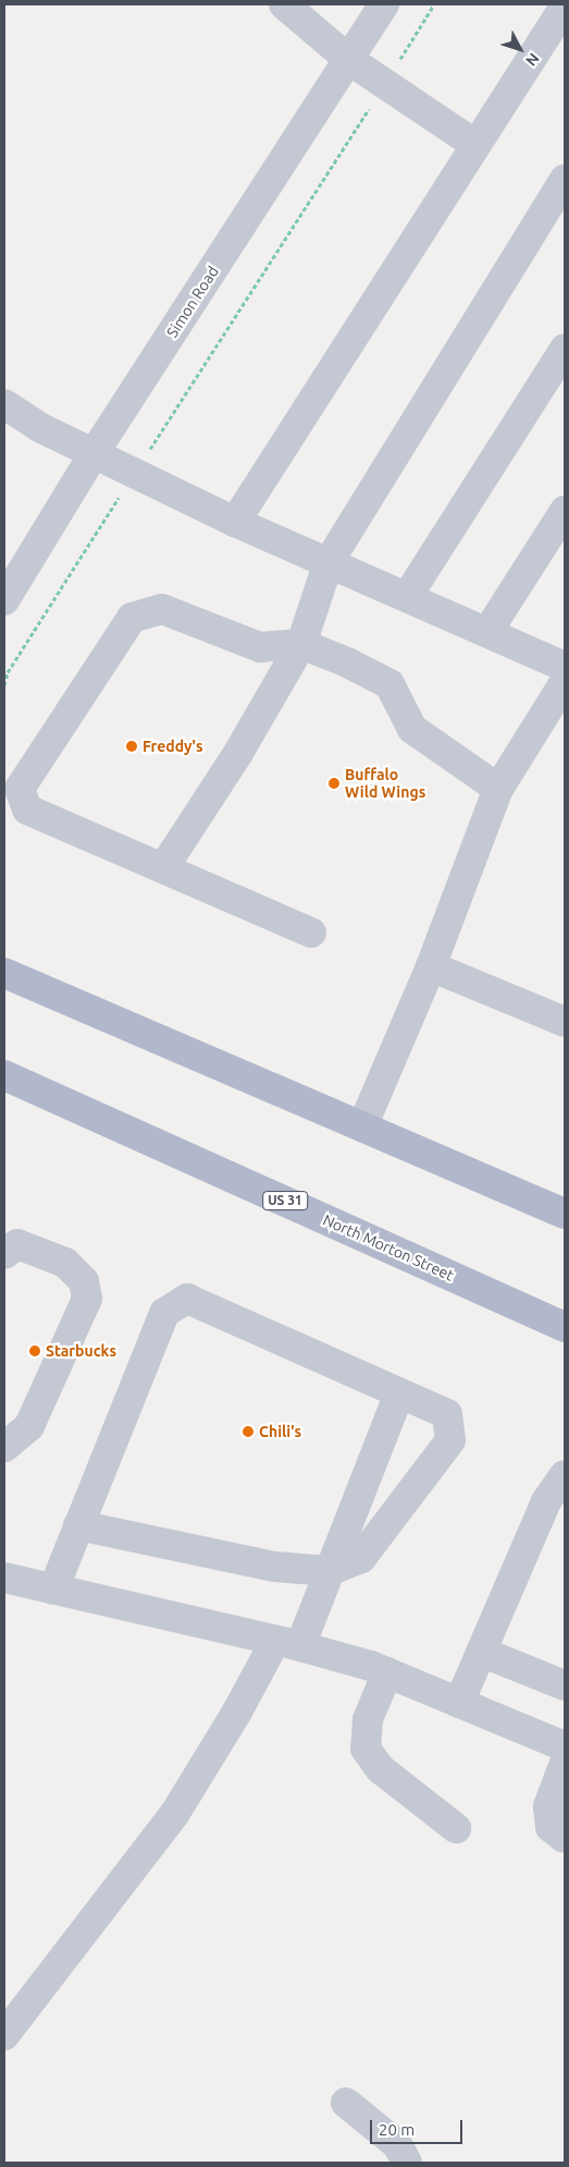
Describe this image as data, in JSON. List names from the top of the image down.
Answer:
{
  "streets": {
    "main road": ["US 31", "North Morton Street"],
    "street": ["Simon Road"]
  },
  "places": [
    "Freddy's",
    "Buffalo Wild Wings",
    "Starbucks",
    "Chili's"
  ],
  "scale_bar": "20 m",
  "north": "bottom right"
}
